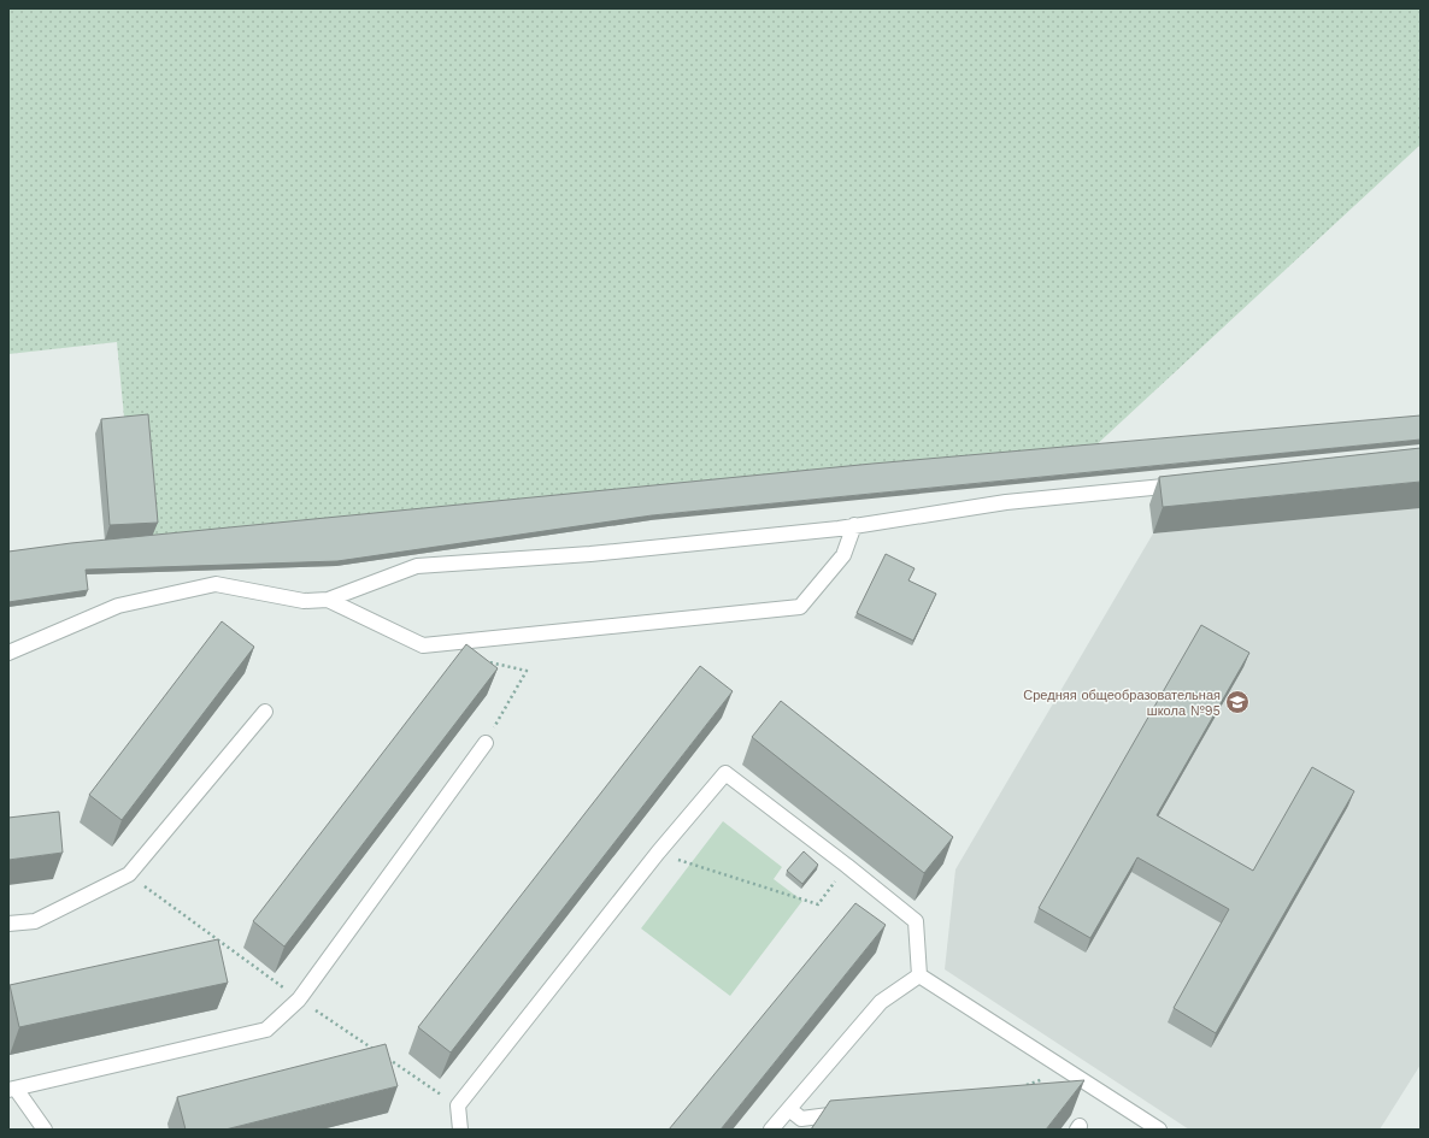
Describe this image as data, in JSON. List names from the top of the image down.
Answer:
{
  "places": {
    "school or university": ["Средняя общеобразовательная школа №95"]
  }
}
